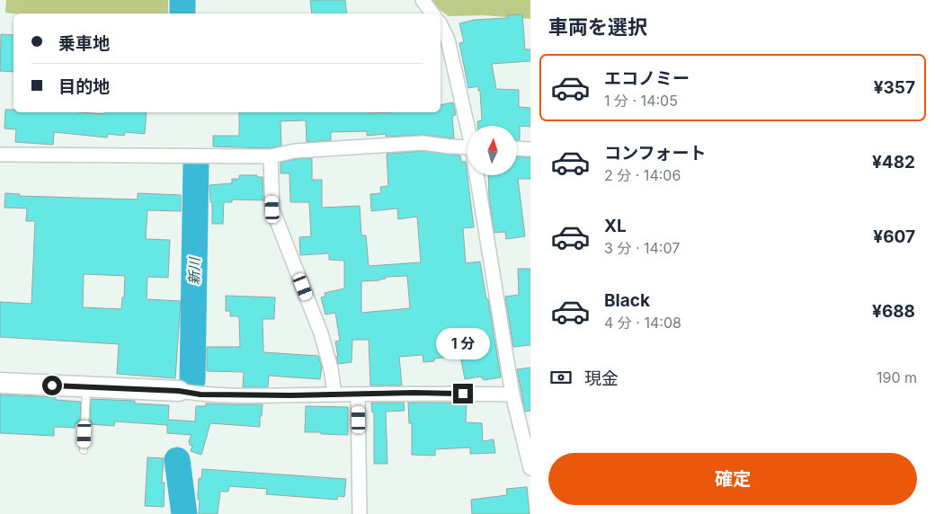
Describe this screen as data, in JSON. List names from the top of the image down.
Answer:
{
  "water": ["新川"],
  "north": "top",
  "page": {
    "heading": "車両を選択",
    "banner": ["乗車地", "目的地"],
    "list": [
      {
        "name": "エコノミー",
        "note": "1 分 · 14:05",
        "value": "¥357"
      },
      {
        "name": "コンフォート",
        "note": "2 分 · 14:06",
        "value": "¥482"
      },
      {
        "name": "XL",
        "note": "3 分 · 14:07",
        "value": "¥607"
      },
      {
        "name": "Black",
        "note": "4 分 · 14:08",
        "value": "¥688"
      }
    ],
    "bubble": "1 分",
    "pay": ["現金", "190 m"],
    "buttons": "確定"
  }
}
